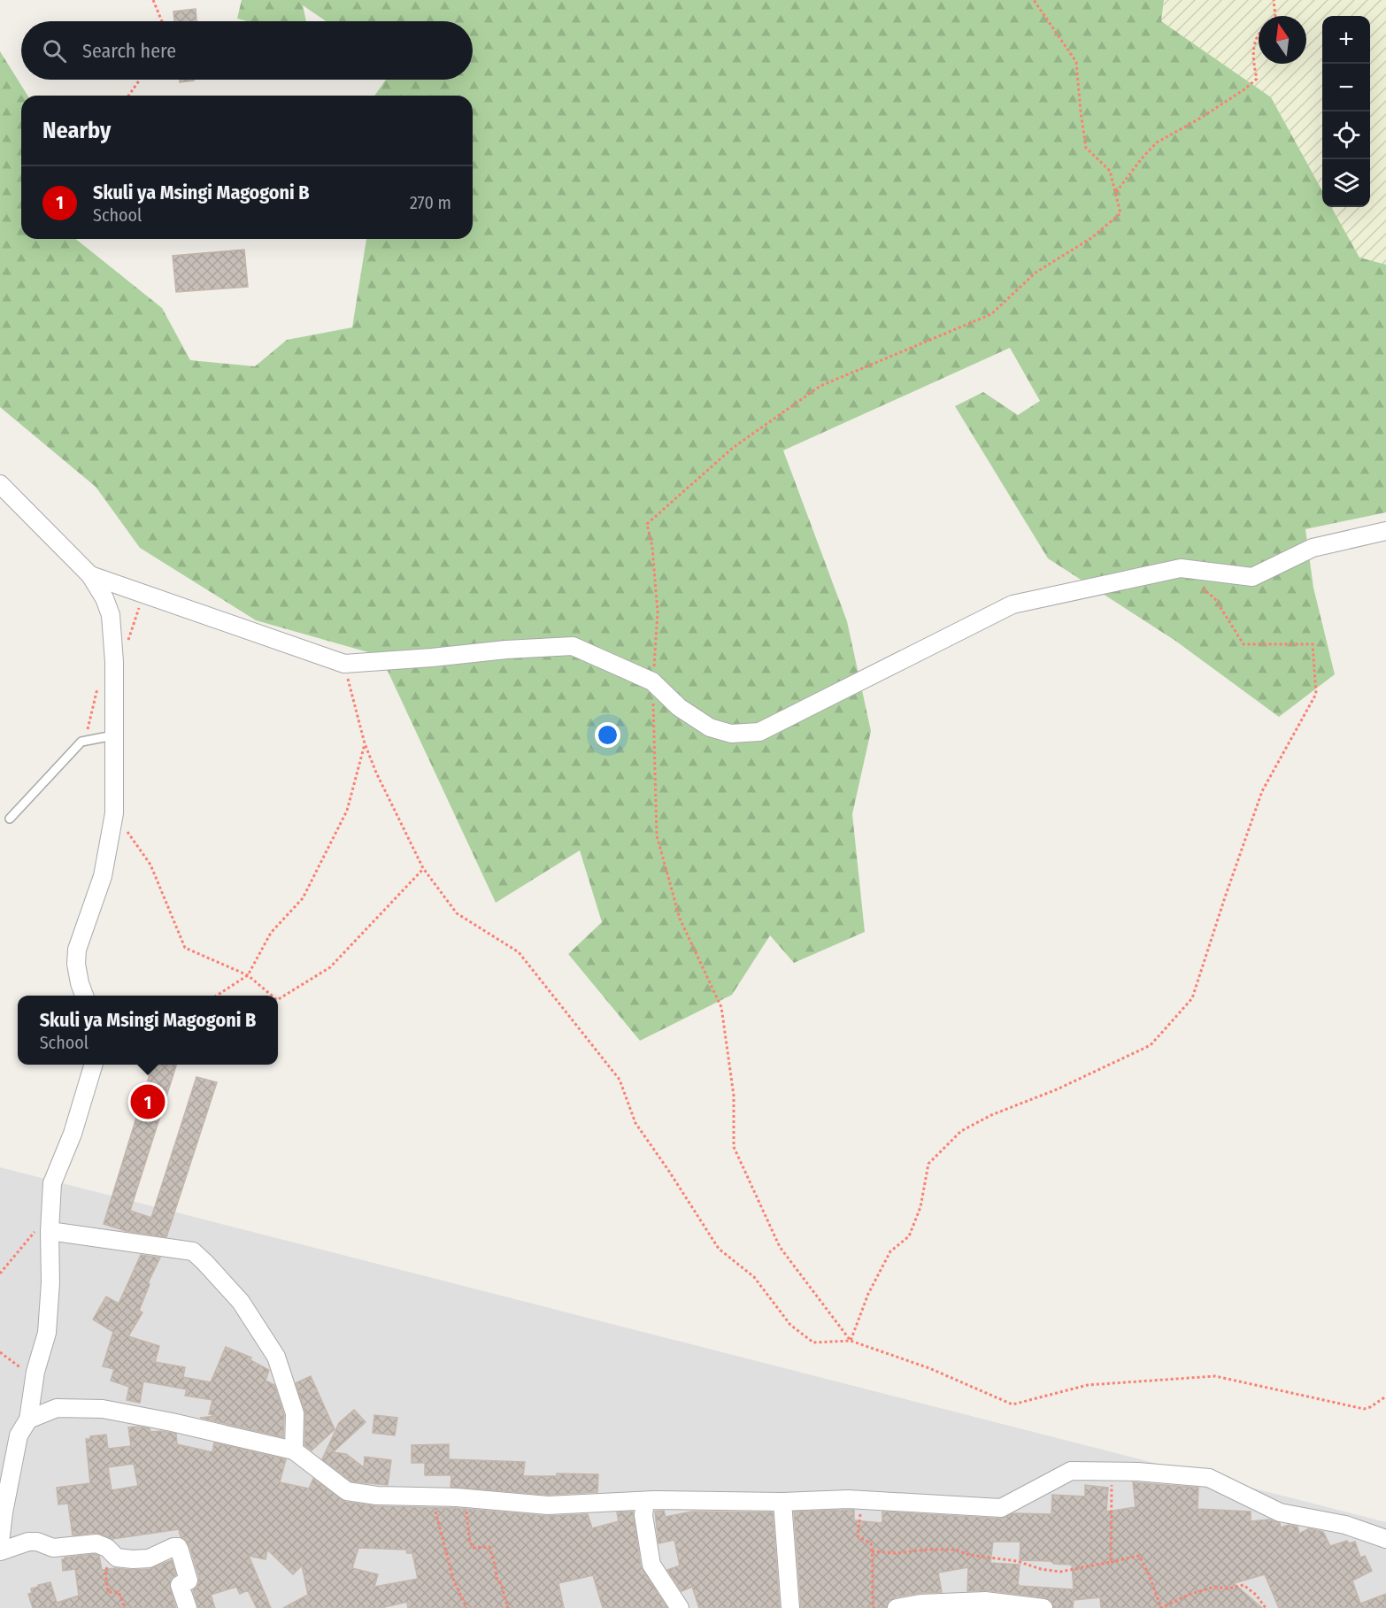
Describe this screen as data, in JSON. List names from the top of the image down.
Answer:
{
  "north": "top",
  "page": {
    "map_buttons": ["+", "−"],
    "search": "Search here",
    "heading": "Nearby",
    "list": [
      {
        "mark": "1",
        "name": "Skuli ya Msingi Magogoni B",
        "note": "School",
        "value": "270 m"
      }
    ],
    "popup": ["Skuli ya Msingi Magogoni B", "School"],
    "pins": "1"
  }
}
